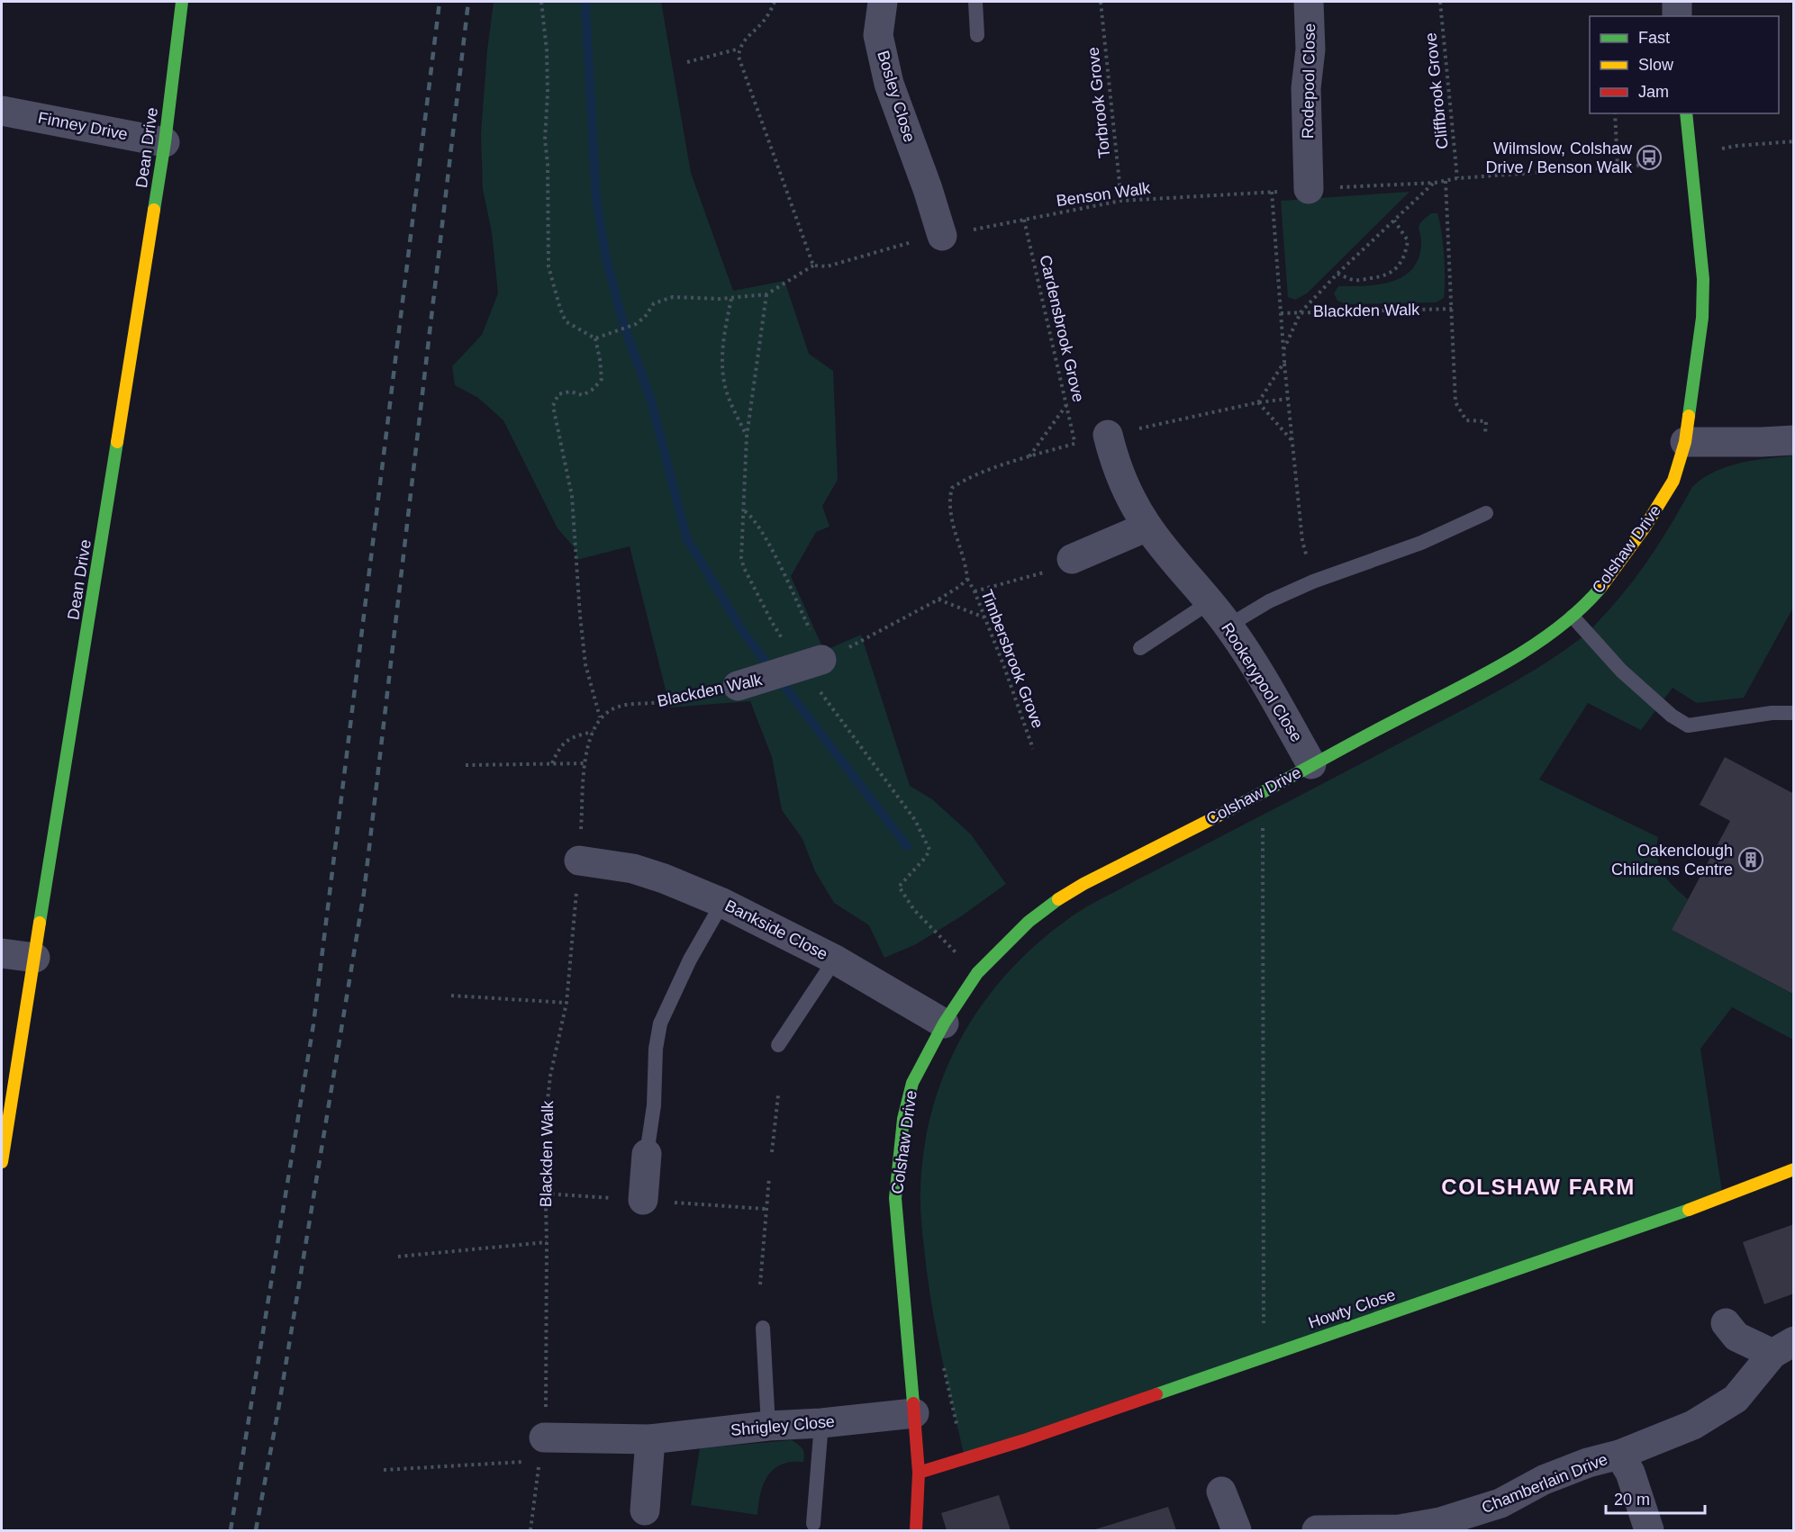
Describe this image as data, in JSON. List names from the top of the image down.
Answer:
{
  "streets": {
    "street": [
      "Rodepool Close",
      "Bosley Close",
      "Finney Drive",
      "Dean Drive",
      "Blackden Walk",
      "Colshaw Drive",
      "Rookerypool Close",
      "Bankside Close",
      "Howty Close",
      "Shrigley Close",
      "Chamberlain Drive"
    ],
    "path": [
      "Cliffbrook Grove",
      "Torbrook Grove",
      "Benson Walk",
      "Cardensbrook Grove",
      "Timbersbrook Grove"
    ]
  },
  "crossings": [
    ["Rodepool Close", "Benson Walk"],
    ["Cliffbrook Grove", "Benson Walk"],
    ["Bosley Close", "Benson Walk"],
    ["Torbrook Grove", "Benson Walk"],
    ["Finney Drive", "Dean Drive"],
    ["Benson Walk", "Cardensbrook Grove"],
    ["Benson Walk", "Colshaw Drive"],
    ["Blackden Walk", "Bankside Close"],
    ["Blackden Walk", "Shrigley Close"],
    ["Colshaw Drive", "Rookerypool Close"],
    ["Colshaw Drive", "Bankside Close"],
    ["Colshaw Drive", "Howty Close"],
    ["Colshaw Drive", "Shrigley Close"]
  ],
  "districts": ["COLSHAW FARM"],
  "places": {
    "bus stop": ["Wilmslow, Colshaw Drive / Benson Walk"],
    "building": ["Oakenclough Childrens Centre"]
  },
  "legend": ["Fast", "Slow", "Jam"],
  "scale_bar": "20 m"
}
